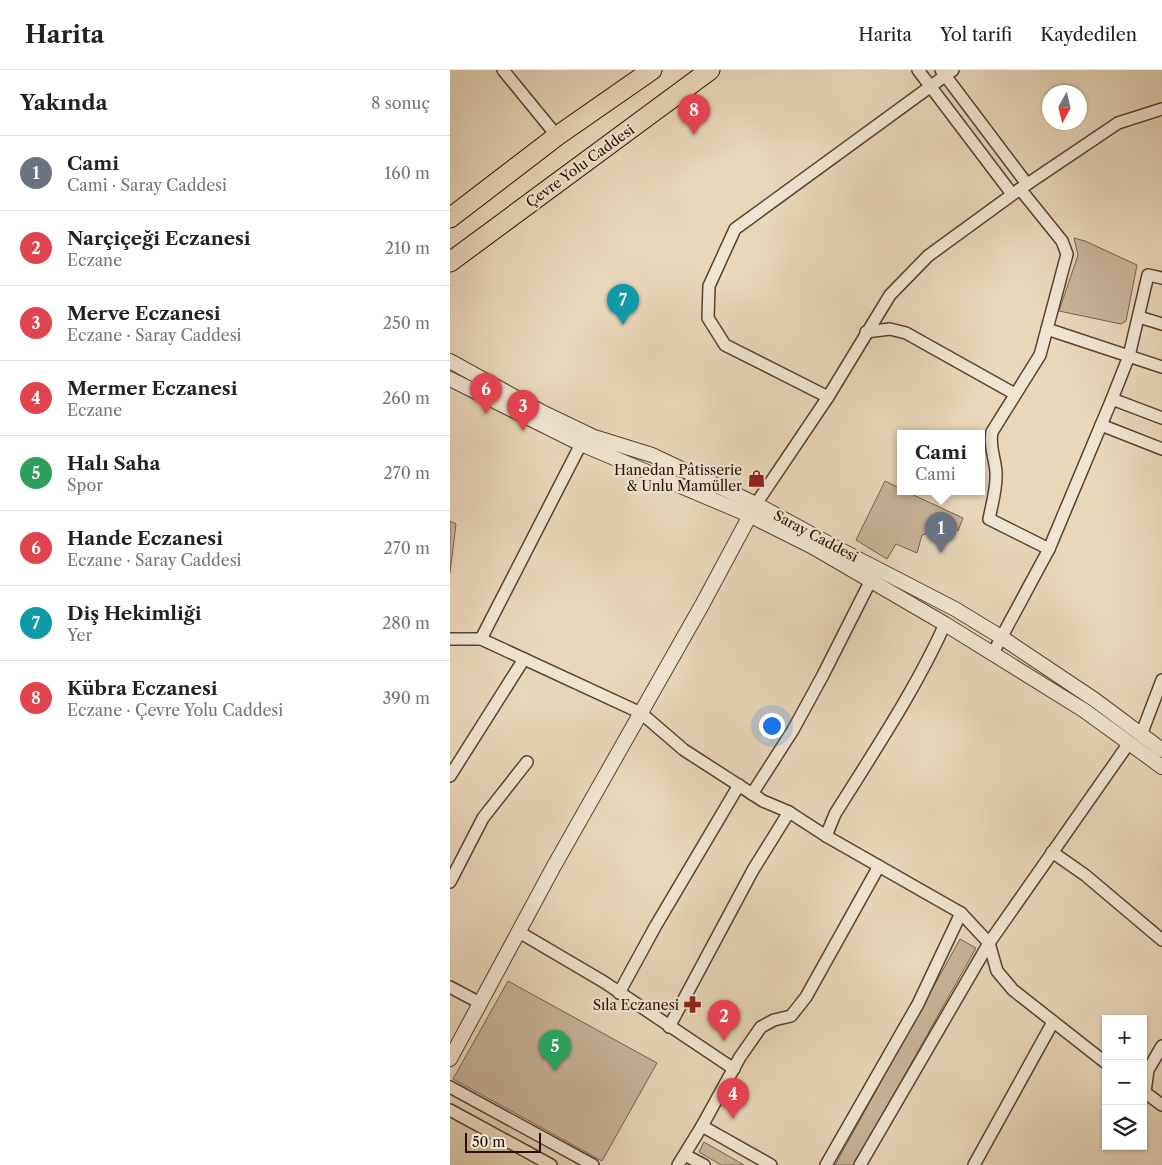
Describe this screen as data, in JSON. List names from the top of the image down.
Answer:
{
  "streets": {
    "highway": ["Çevre Yolu Caddesi"],
    "street": ["Saray Caddesi"]
  },
  "places": {
    "shop": ["Hanedan Pâtisserie & Unlu Mamüller"],
    "pharmacy": ["Sıla Eczanesi"]
  },
  "scale_bar": "50 m",
  "north": "bottom",
  "page": {
    "header": "Harita",
    "nav": ["Harita", "Yol tarifi", "Kaydedilen"],
    "heading": ["Yakında", "8 sonuç"],
    "pins": [
      "8",
      "7",
      "6",
      "3",
      "1",
      "2",
      "5",
      "4"
    ],
    "list": [
      {
        "mark": "1",
        "name": "Cami",
        "note": "Cami · Saray Caddesi",
        "value": "160 m"
      },
      {
        "mark": "2",
        "name": "Narçiçeği Eczanesi",
        "note": "Eczane",
        "value": "210 m"
      },
      {
        "mark": "3",
        "name": "Merve Eczanesi",
        "note": "Eczane · Saray Caddesi",
        "value": "250 m"
      },
      {
        "mark": "4",
        "name": "Mermer Eczanesi",
        "note": "Eczane",
        "value": "260 m"
      },
      {
        "mark": "5",
        "name": "Halı Saha",
        "note": "Spor",
        "value": "270 m"
      },
      {
        "mark": "6",
        "name": "Hande Eczanesi",
        "note": "Eczane · Saray Caddesi",
        "value": "270 m"
      },
      {
        "mark": "7",
        "name": "Diş Hekimliği",
        "note": "Yer",
        "value": "280 m"
      },
      {
        "mark": "8",
        "name": "Kübra Eczanesi",
        "note": "Eczane · Çevre Yolu Caddesi",
        "value": "390 m"
      }
    ],
    "popup": ["Cami", "Cami"],
    "map_buttons": ["+", "−"],
    "scale": "50 m"
  }
}
